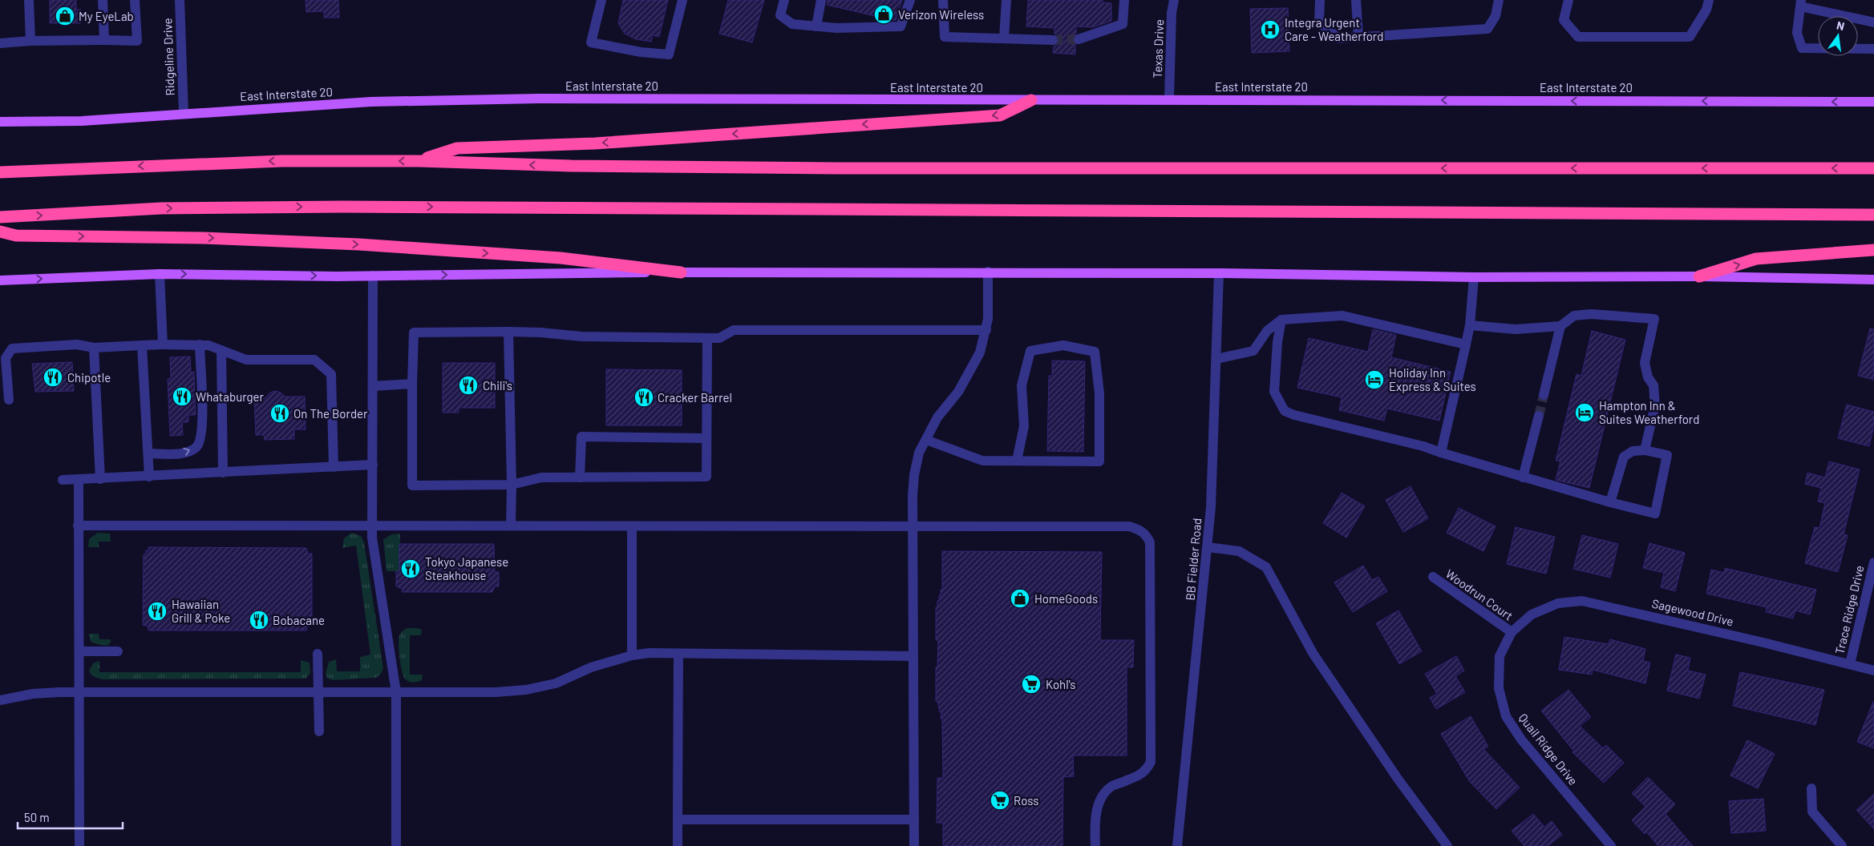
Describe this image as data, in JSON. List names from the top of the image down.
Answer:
{
  "streets": {
    "main road": ["East Interstate 20"],
    "street": [
      "Texas Drive",
      "Ridgeline Drive",
      "BB Fielder Road",
      "Woodrun Court",
      "Trace Ridge Drive",
      "Sagewood Drive",
      "Quail Ridge Drive"
    ]
  },
  "crossings": [
    ["Texas Drive", "East Interstate 20"],
    ["Ridgeline Drive", "East Interstate 20"],
    ["Woodrun Court", "Sagewood Drive"],
    ["Woodrun Court", "Quail Ridge Drive"],
    ["Trace Ridge Drive", "Sagewood Drive"],
    ["Sagewood Drive", "Quail Ridge Drive"]
  ],
  "one_way": ["East Interstate 20"],
  "places": {
    "shop": ["Verizon Wireless", "My EyeLab", "HomeGoods"],
    "hospital": ["Integra Urgent Care - Weatherford"],
    "restaurant": [
      "Chipotle",
      "Chili's",
      "Whataburger",
      "Cracker Barrel",
      "On The Border",
      "Tokyo Japanese Steakhouse",
      "Hawaiian Grill & Poke",
      "Bobacane"
    ],
    "hotel": ["Holiday Inn Express & Suites", "Hampton Inn & Suites Weatherford"],
    "supermarket": ["Kohl's", "Ross"]
  },
  "scale_bar": "50 m",
  "north": "top"
}
